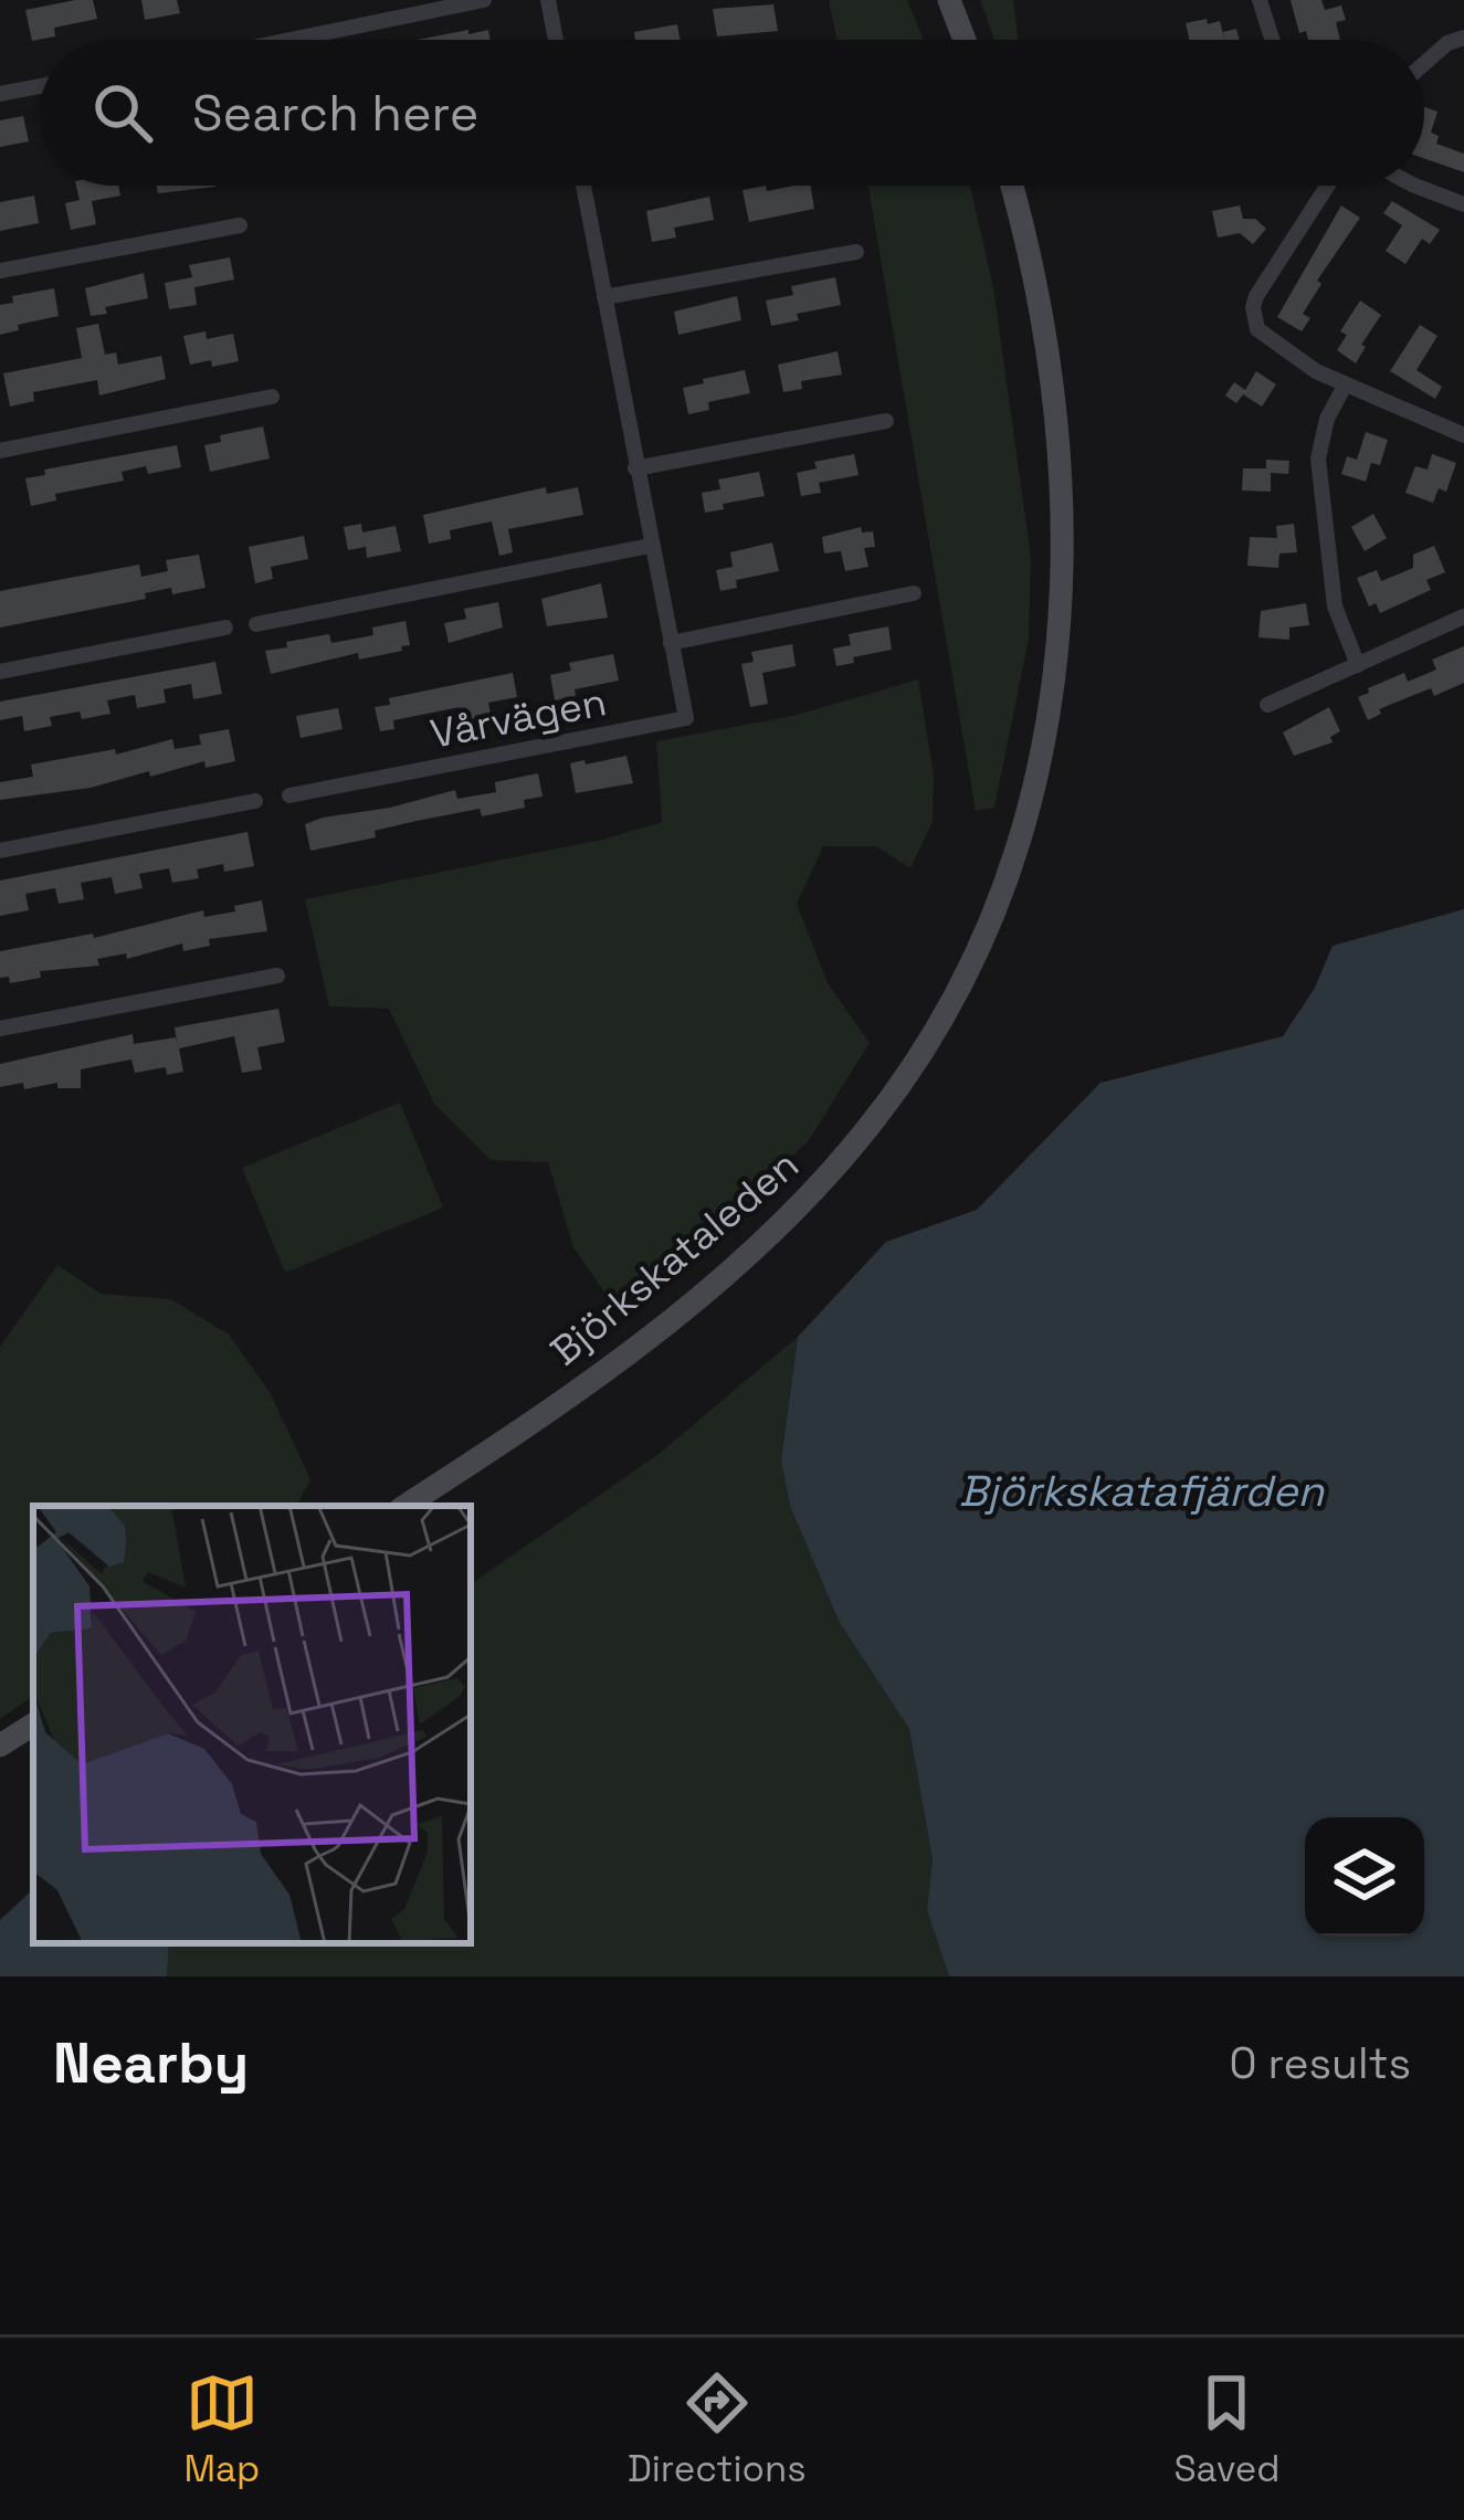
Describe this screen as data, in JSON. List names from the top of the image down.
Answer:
{
  "streets": {
    "main road": ["Björkskataleden"],
    "street": ["Vårvägen"]
  },
  "water": ["Björkskatafjärden"],
  "page": {
    "search": "Search here",
    "heading": ["Nearby", "0 results"],
    "nav": ["Map", "Directions", "Saved"]
  }
}
